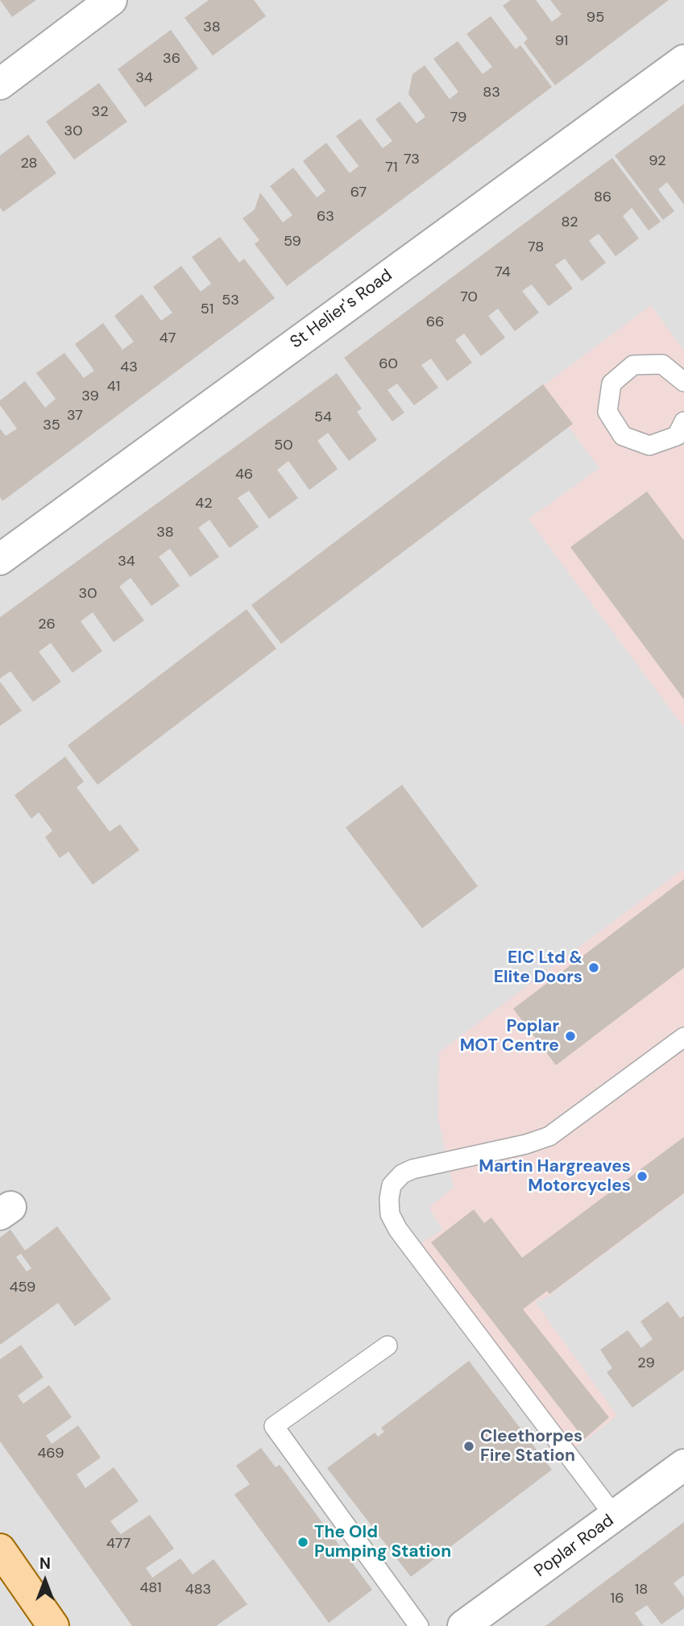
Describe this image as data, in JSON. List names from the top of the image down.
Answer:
{
  "streets": {
    "street": ["St Helier's Road", "Poplar Road"]
  },
  "places": [
    "EIC Ltd & Elite Doors",
    "Poplar MOT Centre",
    "Martin Hargreaves Motorcycles",
    "Cleethorpes Fire Station",
    "The Old Pumping Station"
  ],
  "house_numbers": [
    "95",
    "38",
    "91",
    "36",
    "34",
    "83",
    "32",
    "79",
    "30",
    "73",
    "92",
    "28",
    "71",
    "67",
    "86",
    "63",
    "82",
    "59",
    "78",
    "74",
    "70",
    "53",
    "51",
    "66",
    "47",
    "60",
    "43",
    "41",
    "39",
    "37",
    "54",
    "35",
    "50",
    "46",
    "42",
    "38",
    "34",
    "30",
    "26",
    "459",
    "29",
    "469",
    "477",
    "481",
    "483",
    "18",
    "16"
  ],
  "north": "top"
}
